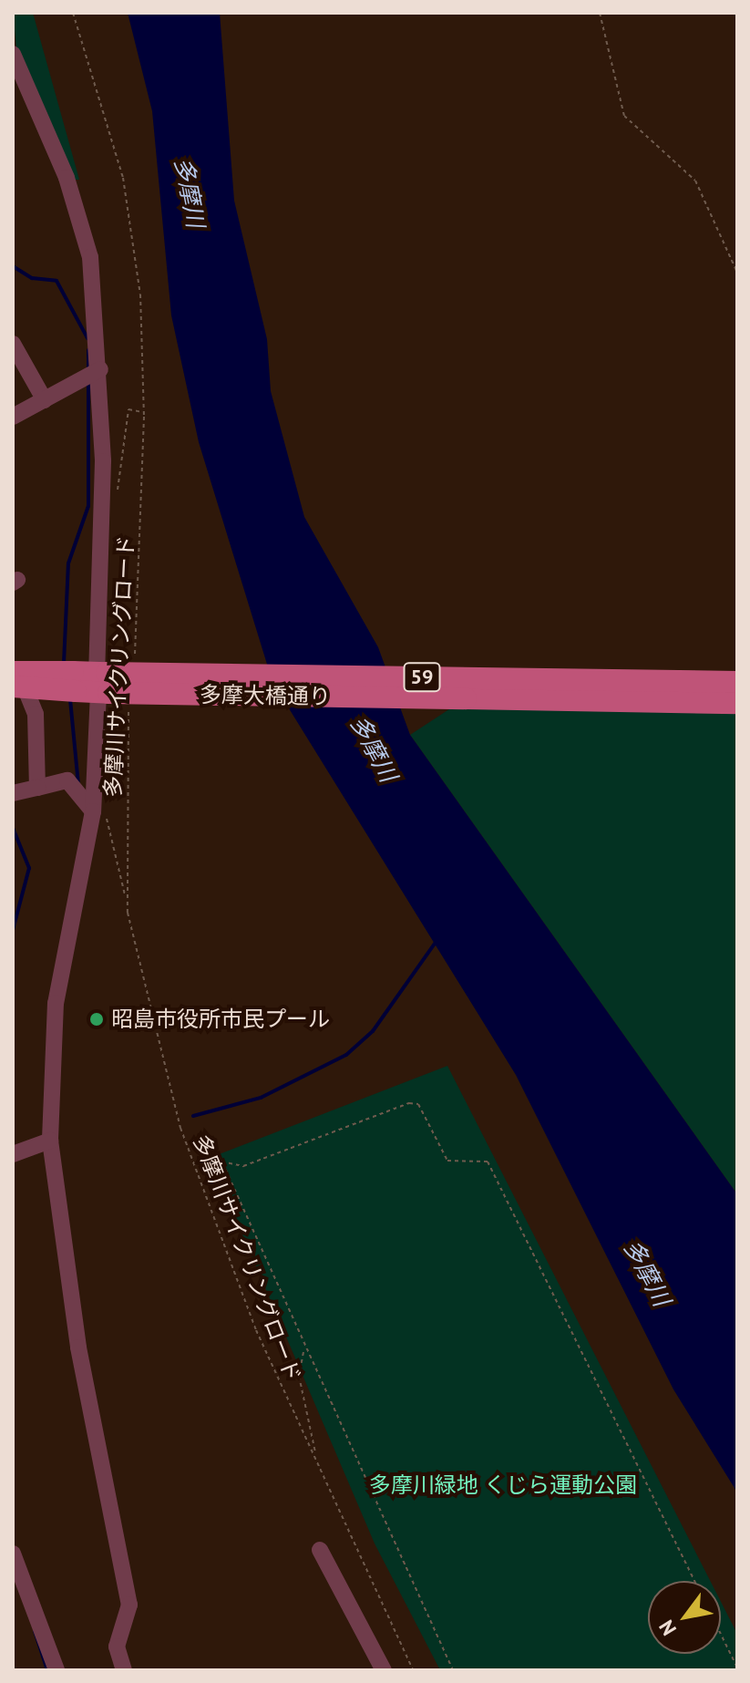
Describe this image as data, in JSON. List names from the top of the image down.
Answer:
{
  "streets": {
    "main road": ["59", "多摩大橋通り"],
    "path": ["多摩川サイクリングロード"]
  },
  "crossings": [
    ["多摩川サイクリングロード", "多摩大橋通り"]
  ],
  "water": ["多摩川"],
  "parks": ["多摩川緑地 くじら運動公園"],
  "places": ["昭島市役所市民プール"],
  "north": "bottom left"
}
